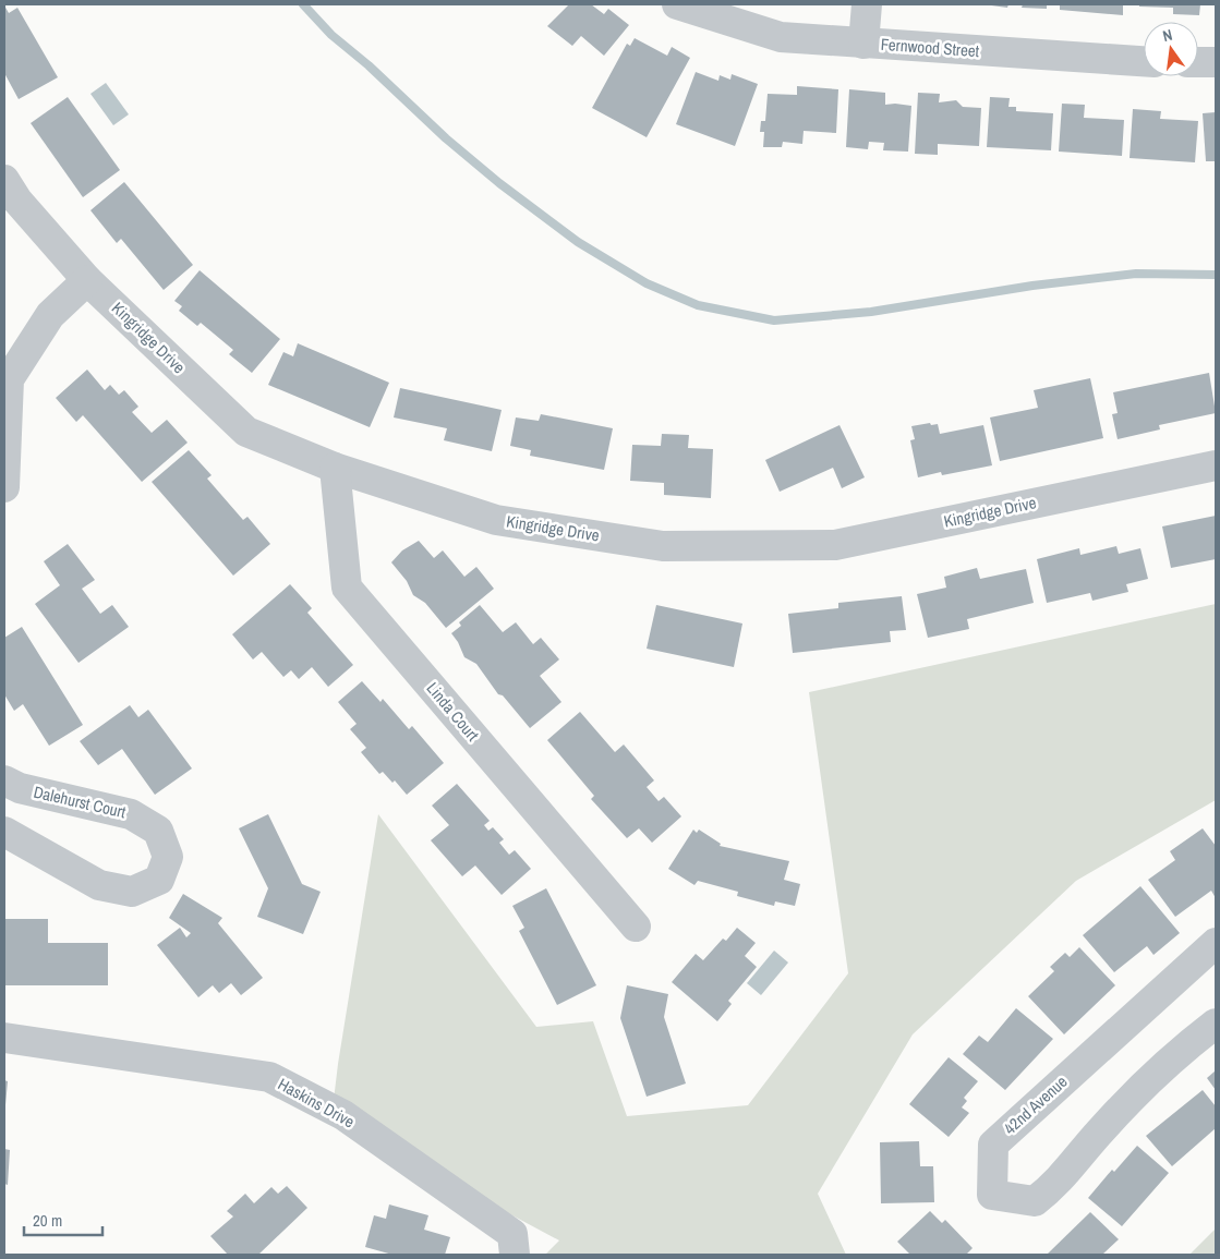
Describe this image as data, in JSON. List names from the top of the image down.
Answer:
{
  "streets": {
    "street": [
      "Fernwood Street",
      "Kingridge Drive",
      "Linda Court",
      "Dalehurst Court",
      "Haskins Drive",
      "42nd Avenue"
    ]
  },
  "crossings": [
    ["Kingridge Drive", "Linda Court"]
  ],
  "scale_bar": "20 m",
  "north": "top"
}
